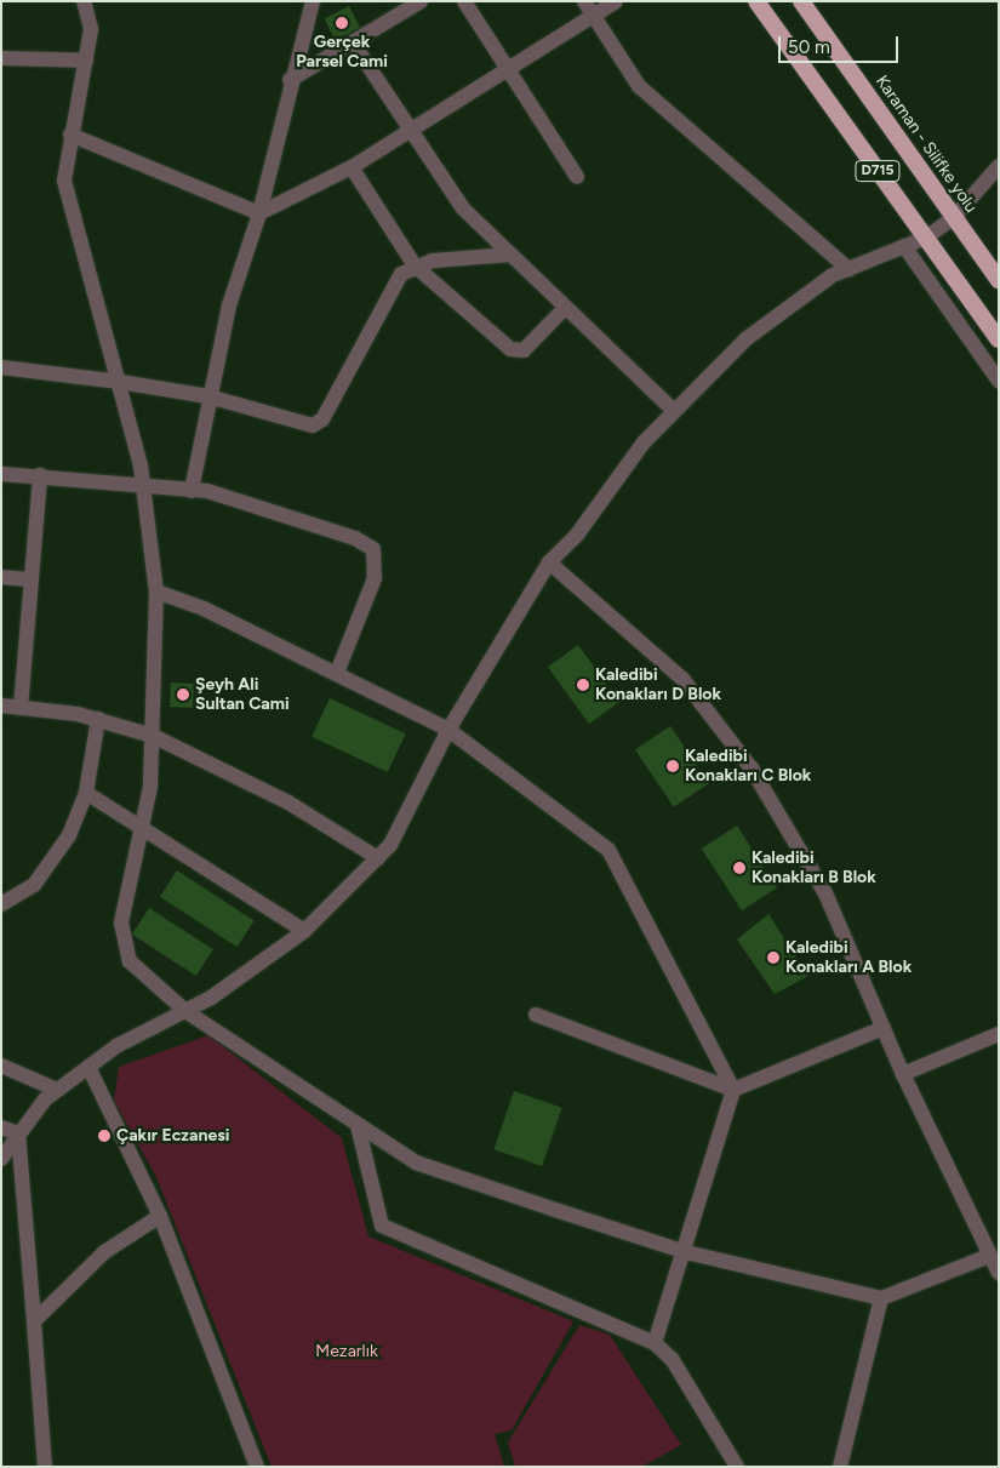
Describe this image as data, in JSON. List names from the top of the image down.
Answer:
{
  "streets": {
    "highway": ["Karaman - Silifke yolu", "D715"]
  },
  "parks": ["Mezarlık"],
  "places": [
    "Gerçek Parsel Cami",
    "Kaledibi Konakları D Blok",
    "Şeyh Ali Sultan Cami",
    "Kaledibi Konakları C Blok",
    "Kaledibi Konakları B Blok",
    "Kaledibi Konakları A Blok",
    "Çakır Eczanesi"
  ],
  "scale_bar": "50 m"
}
